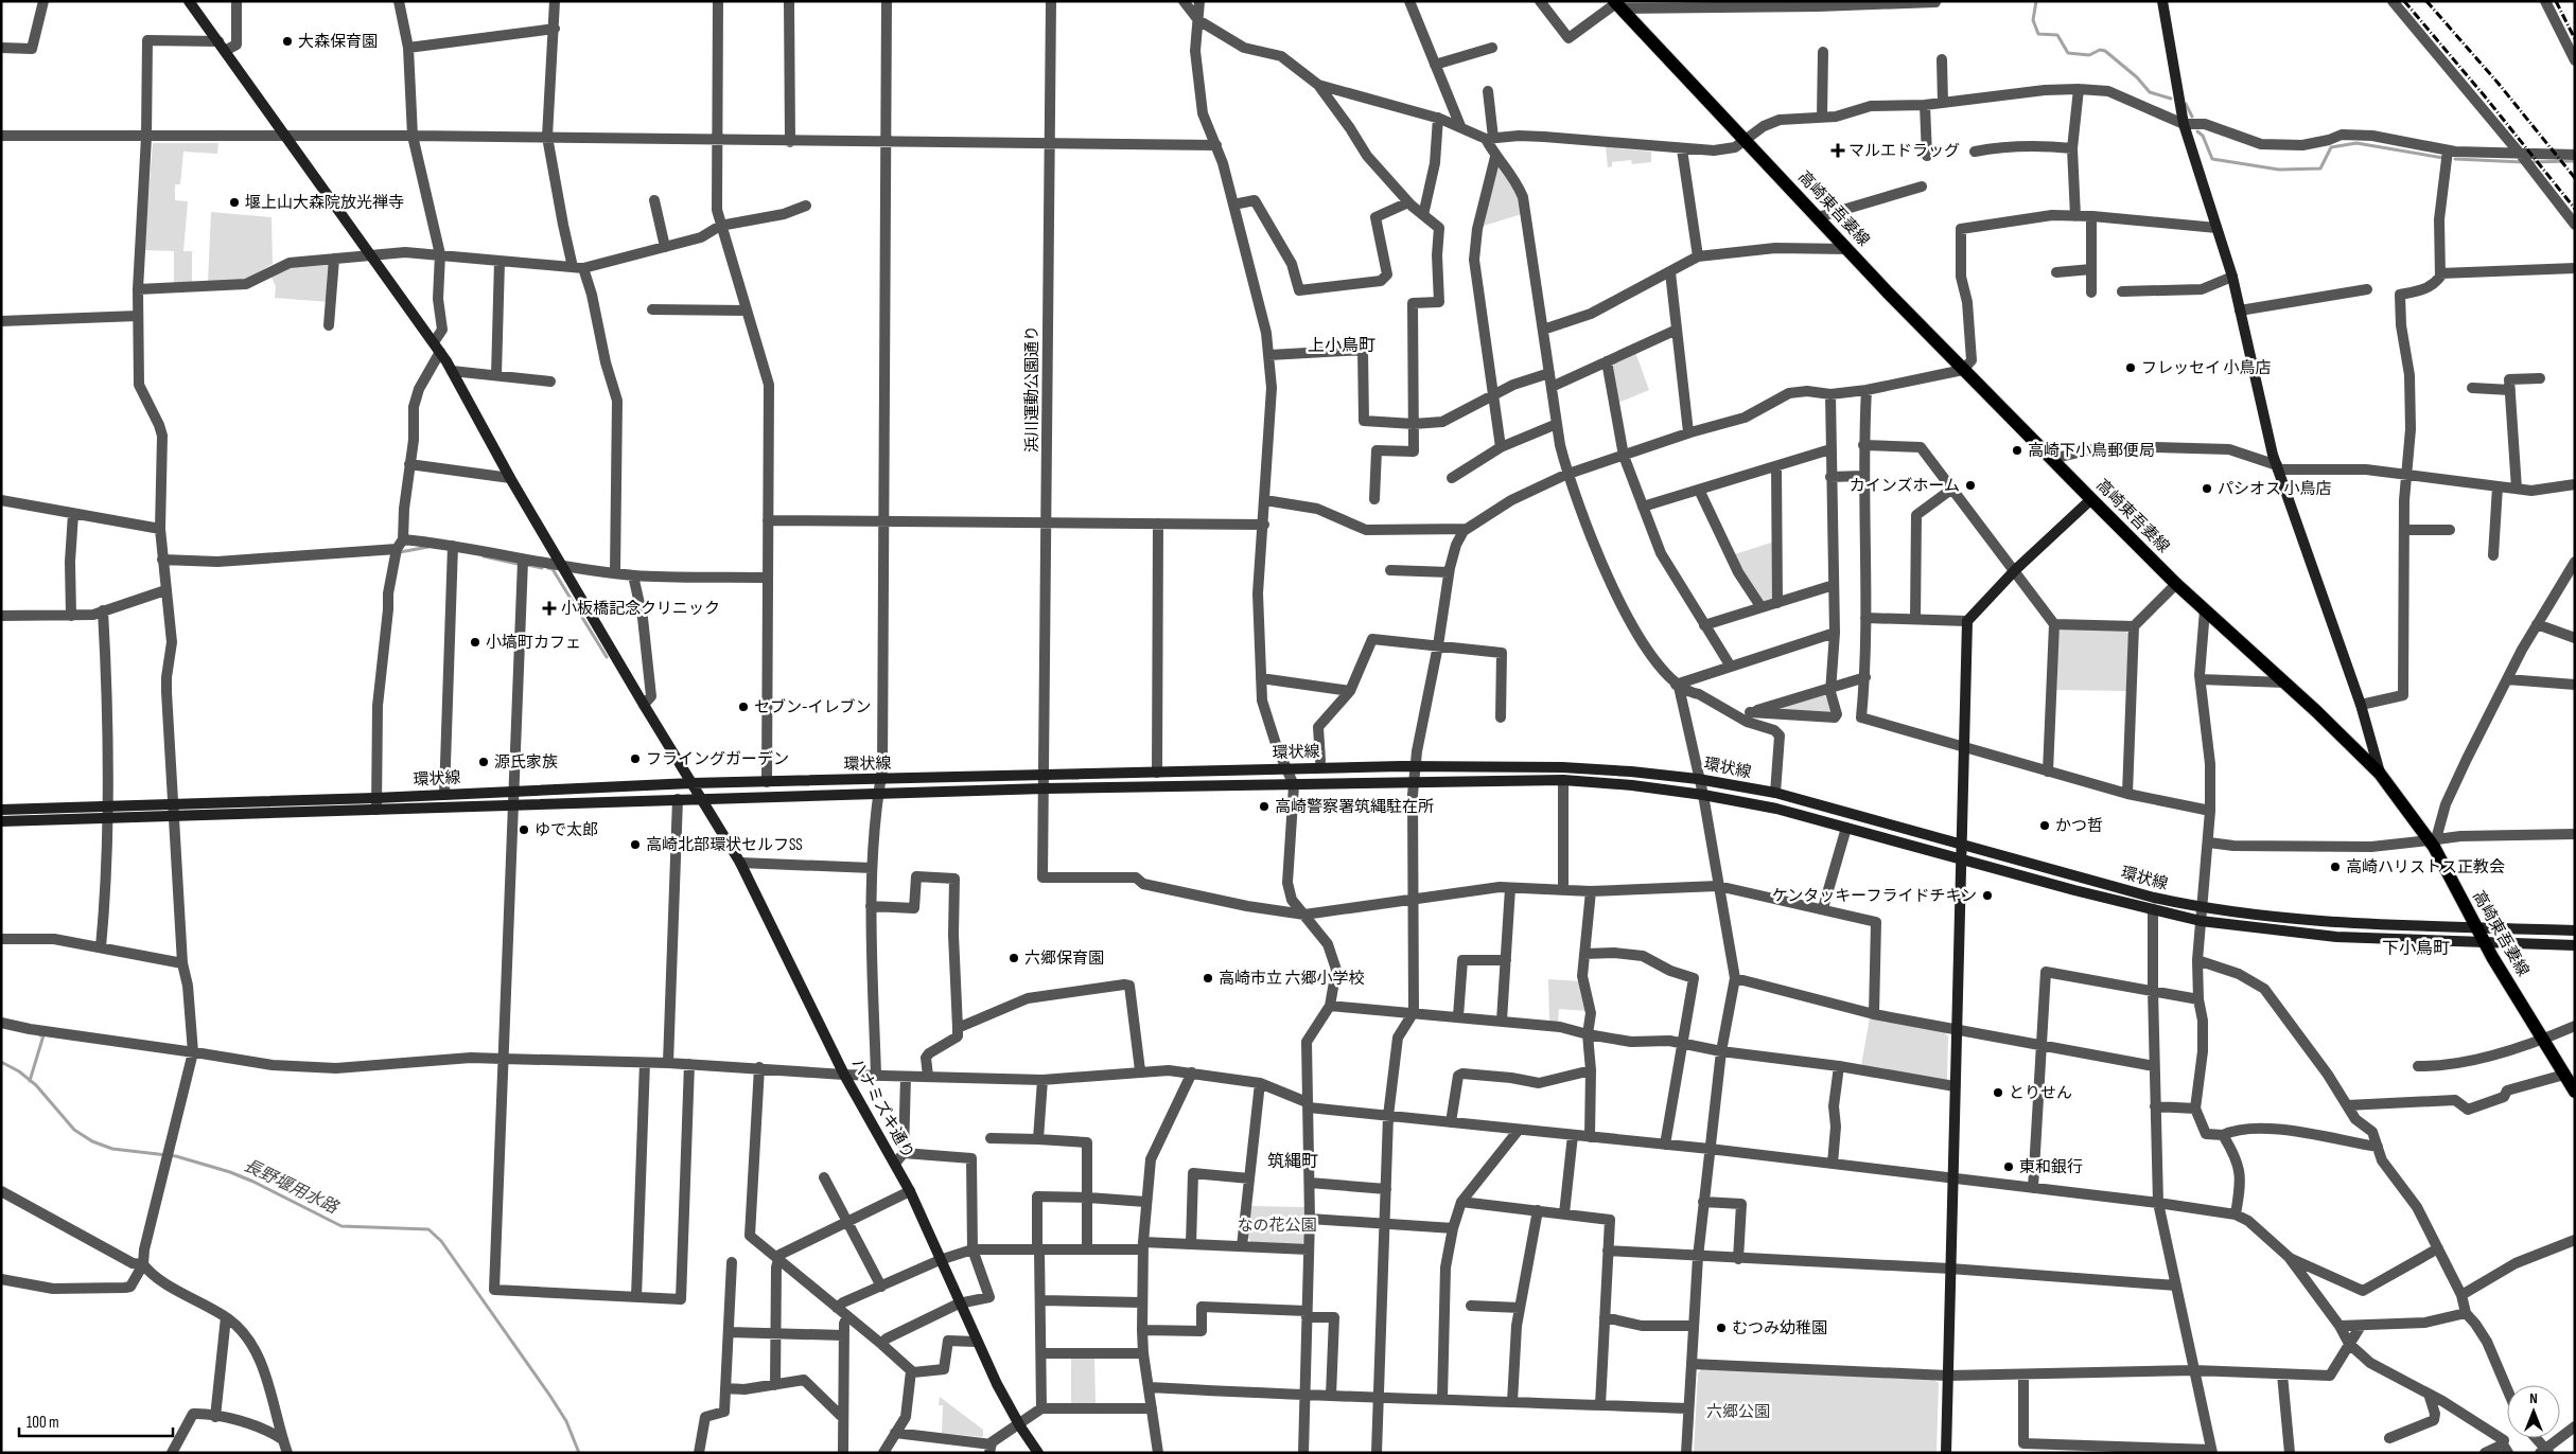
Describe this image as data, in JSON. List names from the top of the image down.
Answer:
{
  "streets": {
    "main road": ["高崎東吾妻線"],
    "street": ["浜川運動公園通り", "環状線", "ハナミズキ通り"]
  },
  "crossings": [
    ["高崎東吾妻線", "環状線"],
    ["浜川運動公園通り", "環状線"],
    ["環状線", "ハナミズキ通り"]
  ],
  "districts": ["上小鳥町", "下小鳥町", "筑縄町"],
  "water": ["長野堰用水路"],
  "parks": ["なの花公園", "六郷公園"],
  "places": {
    "other": [
      "大森保育園",
      "堰上山大森院放光禅寺",
      "フレッセイ 小鳥店",
      "高崎下小鳥郵便局",
      "カインズホーム",
      "パシオス 小鳥店",
      "小塙町カフェ",
      "セブン-イレブン",
      "フライングガーデン",
      "源氏家族",
      "高崎警察署筑縄駐在所",
      "かつ哲",
      "ゆで太郎",
      "高崎北部環状セルフSS",
      "高崎ハリストス正教会",
      "ケンタッキーフライドチキン",
      "六郷保育園",
      "高崎市立 六郷小学校",
      "とりせん",
      "東和銀行",
      "むつみ幼稚園"
    ],
    "health": ["マルエドラッグ", "小板橋記念クリニック"]
  },
  "scale_bar": "100 m",
  "north": "top"
}
